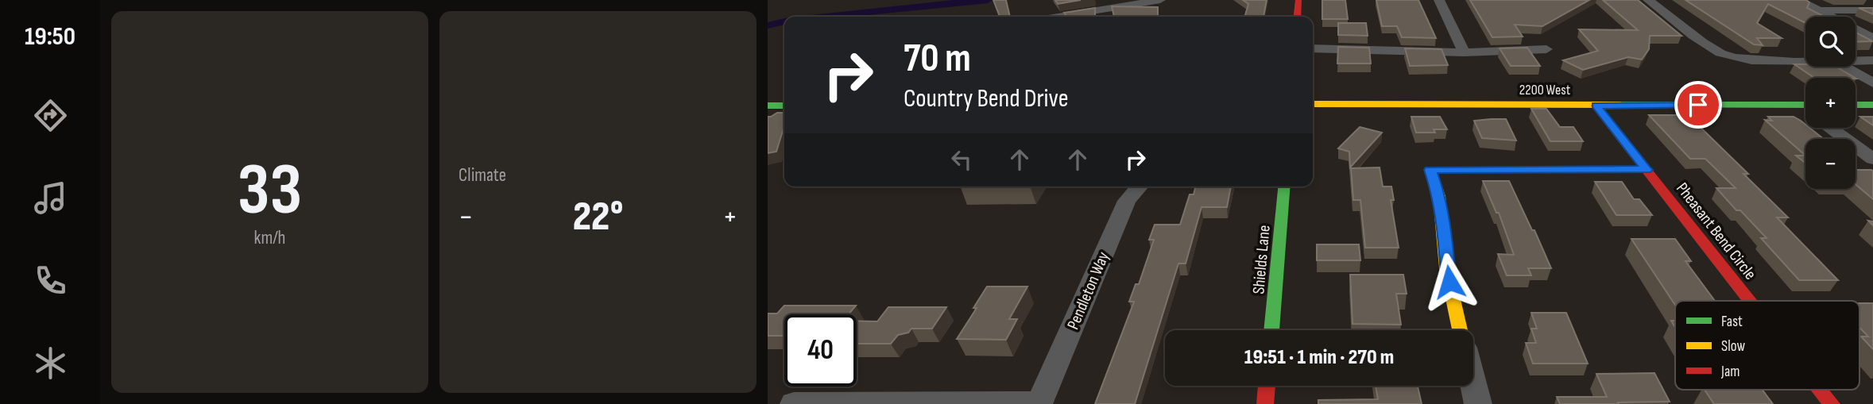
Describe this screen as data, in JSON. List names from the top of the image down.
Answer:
{
  "streets": {
    "street": [
      "2200 West",
      "Pheasant Bend Circle",
      "Shields Lane",
      "Pendleton Way"
    ]
  },
  "crossings": [
    ["2200 West", "Pheasant Bend Circle"]
  ],
  "legend": ["Fast", "Slow", "Jam"],
  "page": {
    "tabs": "19:50",
    "tile": [
      ["33", "km/h"],
      "Climate"
    ],
    "map_buttons": ["+", "−"],
    "turn": ["70 m", "Country Bend Drive"],
    "heat": ["−", "22°", "+"],
    "limit": "40",
    "trip": "19:51 · 1 min · 270 m"
  }
}
